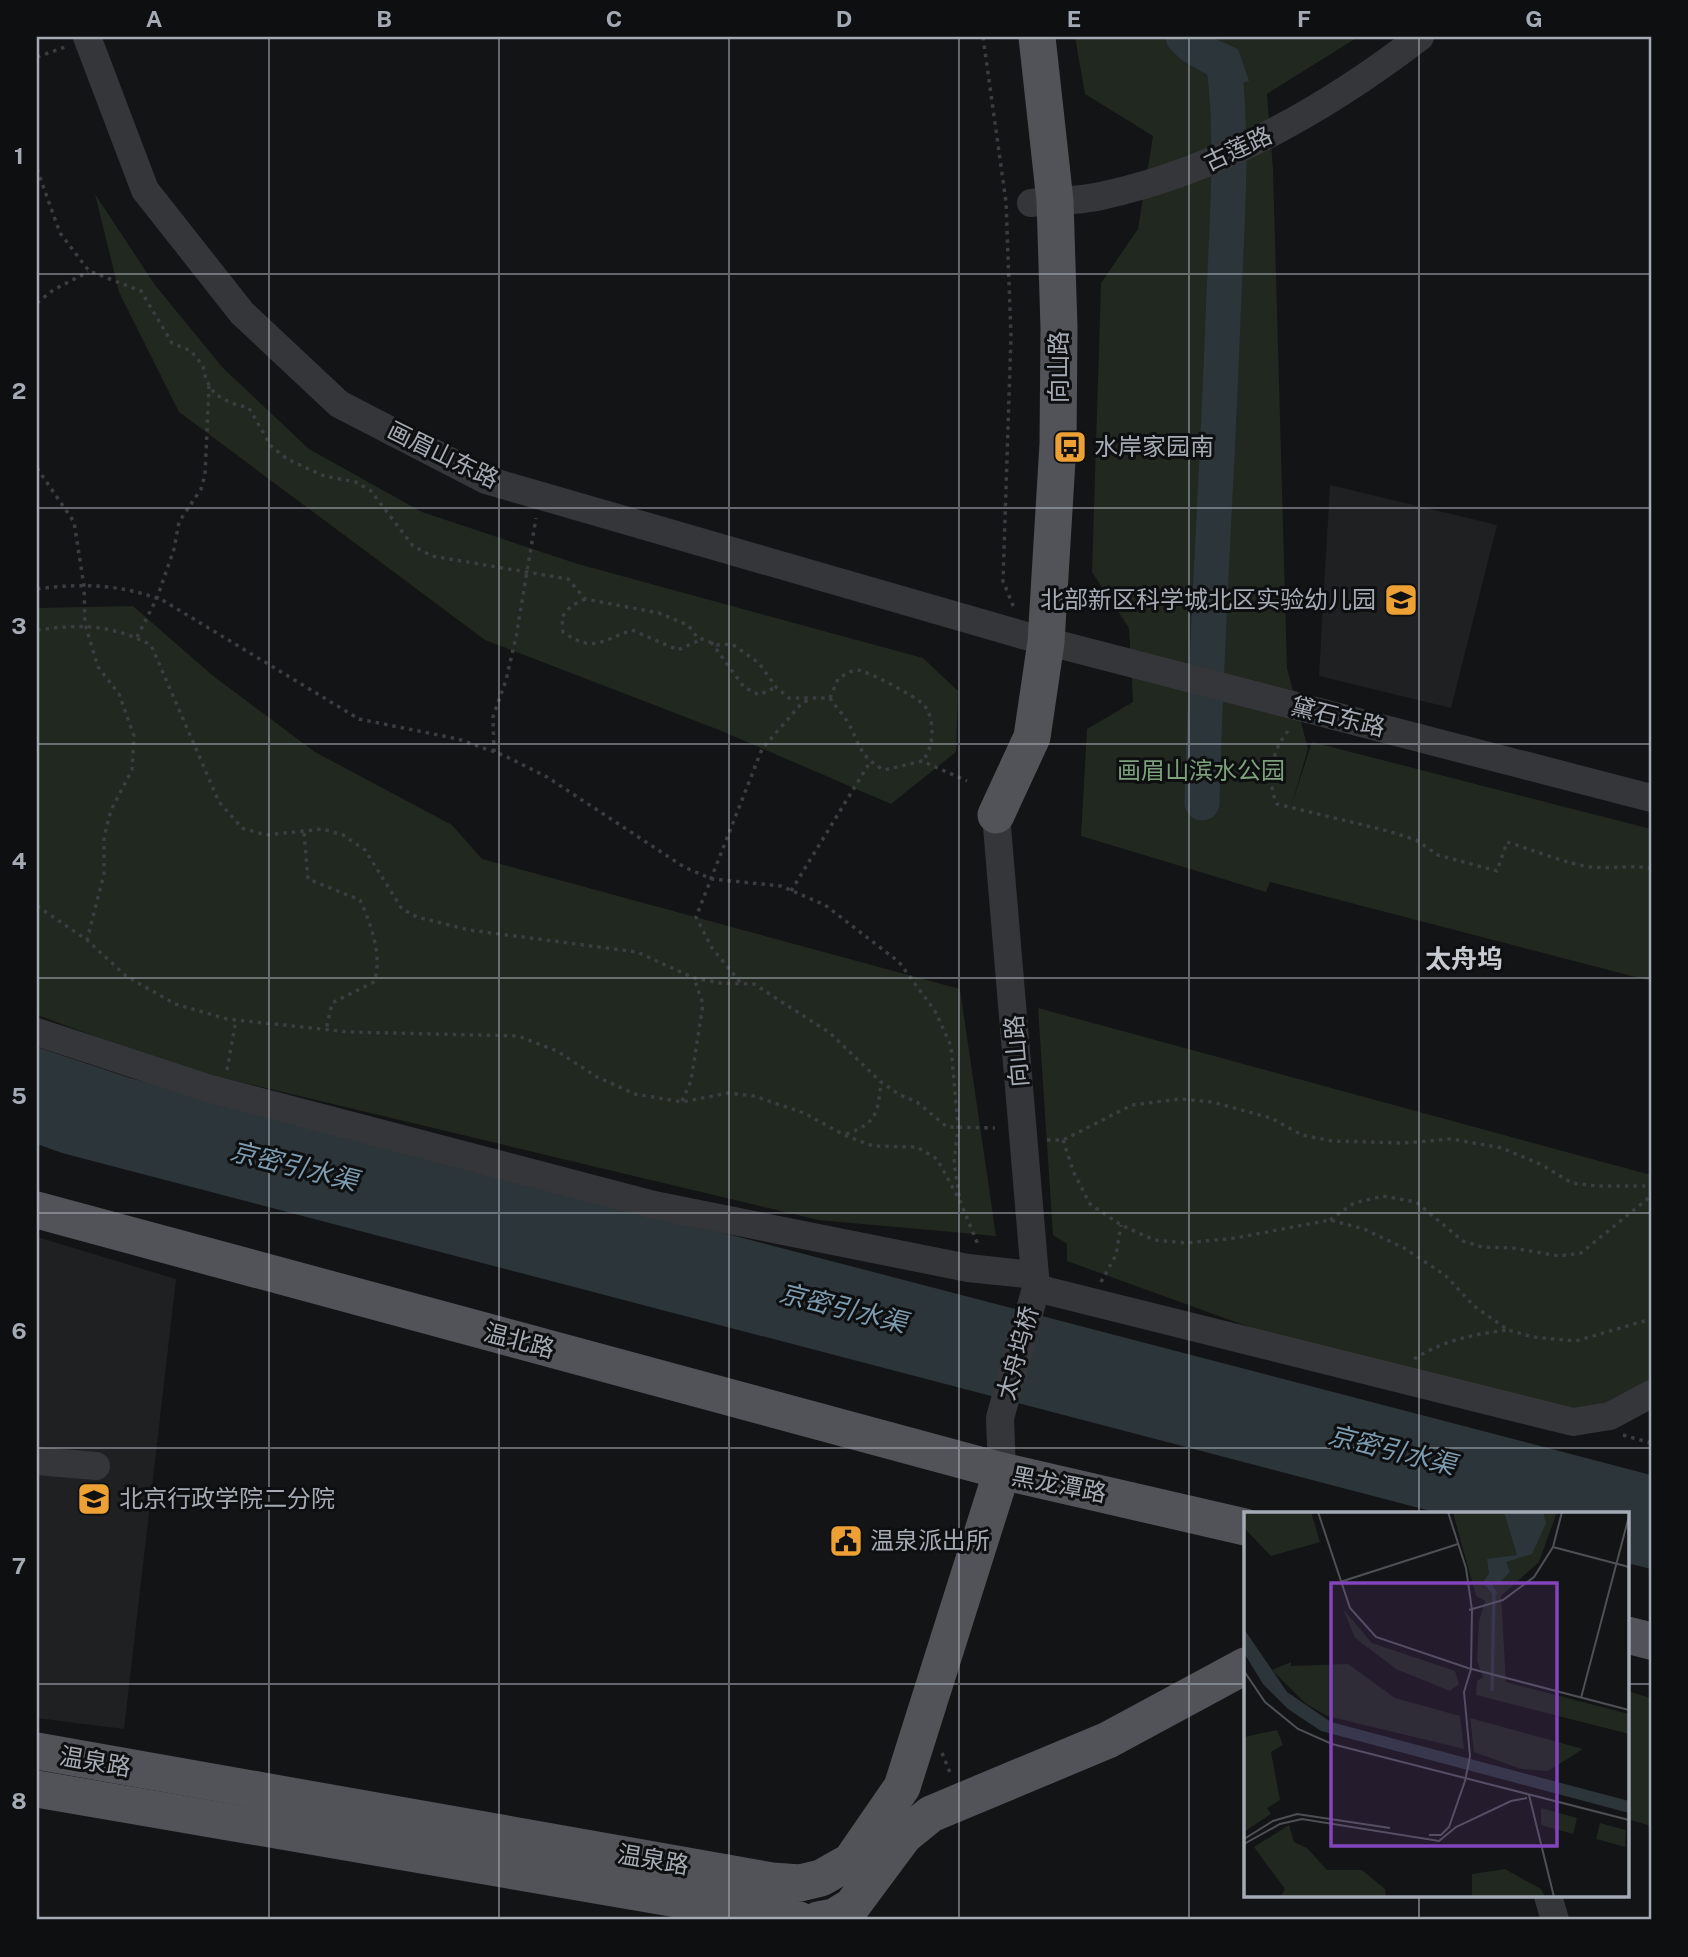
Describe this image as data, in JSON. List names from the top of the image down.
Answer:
{
  "streets": {
    "main road": [
      "向山路",
      "温北路",
      "黑龙潭路",
      "温泉路"
    ],
    "street": [
      "古莲路",
      "画眉山东路",
      "黛石东路",
      "太舟坞桥"
    ]
  },
  "crossings": [
    ["古莲路", "向山路"],
    ["向山路", "画眉山东路"],
    ["向山路", "黛石东路"],
    ["向山路", "太舟坞桥"],
    ["画眉山东路", "黛石东路"],
    ["温北路", "太舟坞桥"],
    ["温北路", "黑龙潭路"],
    ["温北路", "温泉路"],
    ["太舟坞桥", "黑龙潭路"],
    ["太舟坞桥", "温泉路"],
    ["黑龙潭路", "温泉路"]
  ],
  "districts": ["太舟坞"],
  "water": ["京密引水渠"],
  "parks": ["画眉山滨水公园"],
  "places": {
    "bus stop": ["水岸家园南"],
    "school or university": ["北部新区科学城北区实验幼儿园", "北京行政学院二分院"],
    "public building": ["温泉派出所"]
  },
  "grid": {
    "columns": [
      "A",
      "B",
      "C",
      "D",
      "E",
      "F",
      "G"
    ],
    "rows": [
      "1",
      "2",
      "3",
      "4",
      "5",
      "6",
      "7",
      "8"
    ]
  }
}
